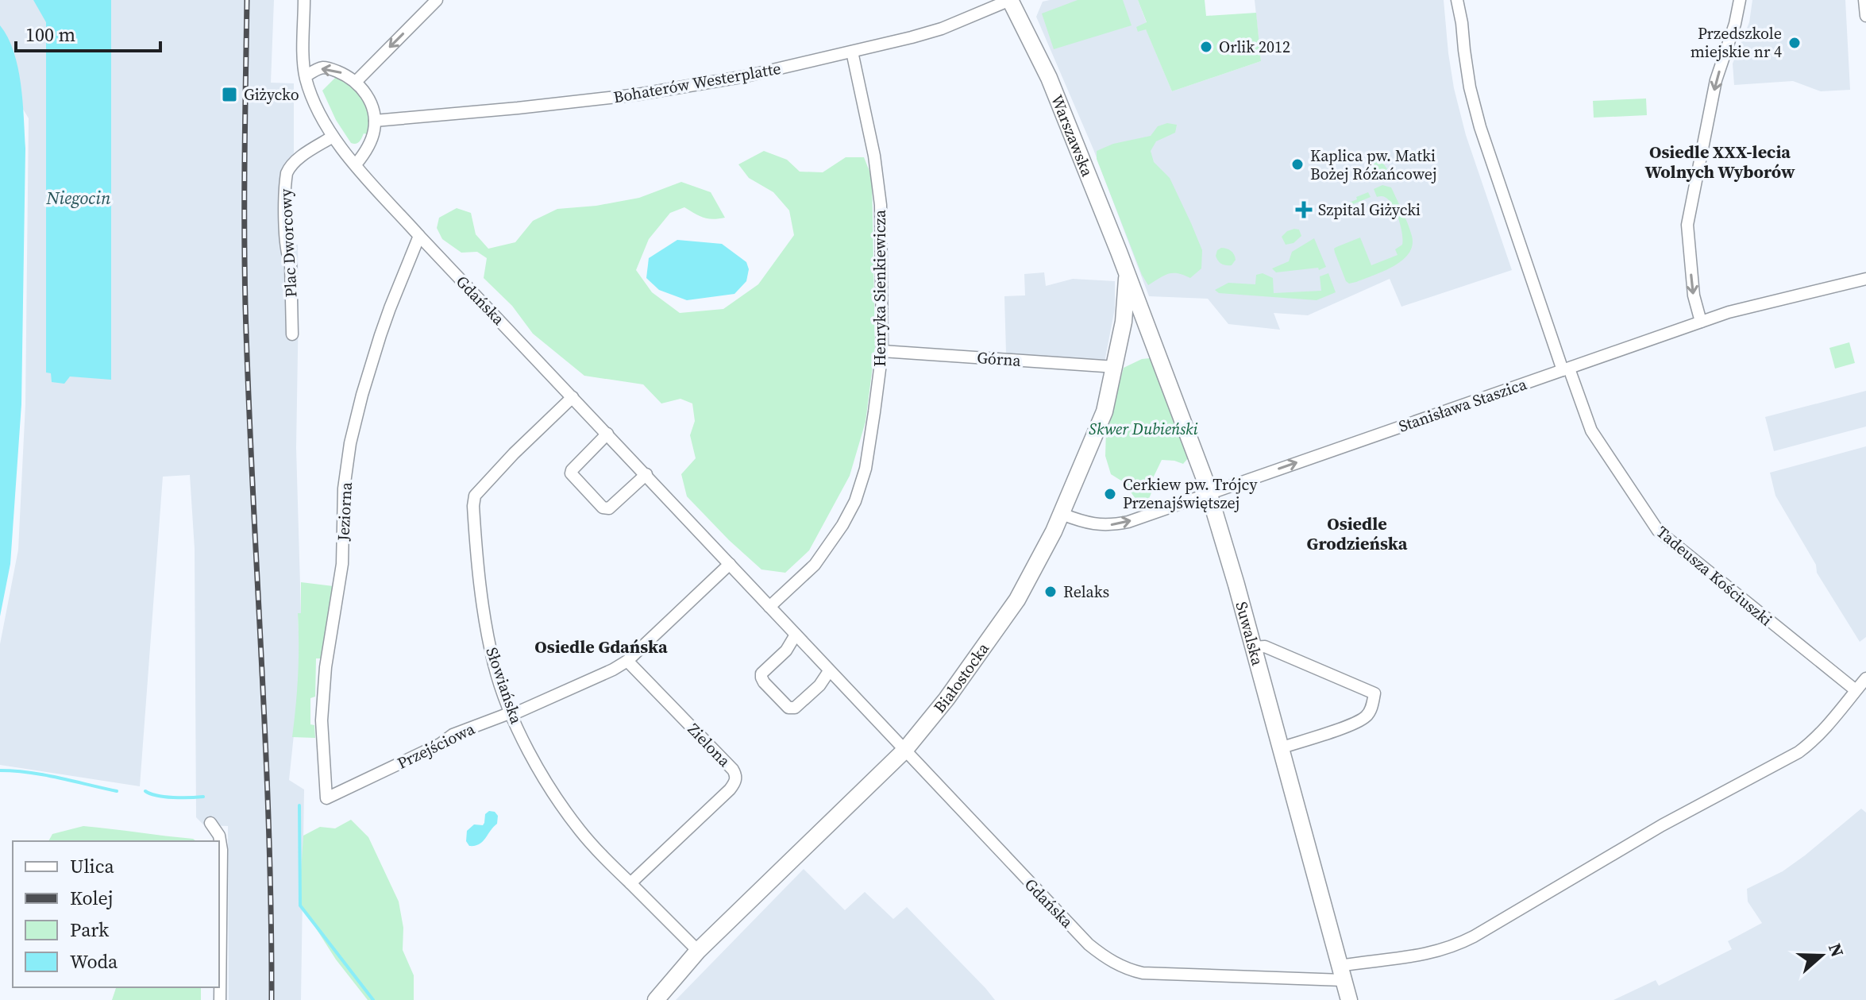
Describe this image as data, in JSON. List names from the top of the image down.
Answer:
{
  "streets": {
    "street": [
      "Bohaterów Westerplatte",
      "Warszawska",
      "Plac Dworcowy",
      "Henryka Sienkiewicza",
      "Gdańska",
      "Górna",
      "Stanisława Staszica",
      "Jeziorna",
      "Tadeusza Kościuszki",
      "Suwalska",
      "Białostocka",
      "Słowiańska",
      "Zielona",
      "Przejściowa"
    ]
  },
  "crossings": [
    ["Bohaterów Westerplatte", "Warszawska"],
    ["Bohaterów Westerplatte", "Henryka Sienkiewicza"],
    ["Warszawska", "Suwalska"],
    ["Warszawska", "Białostocka"],
    ["Henryka Sienkiewicza", "Gdańska"],
    ["Henryka Sienkiewicza", "Górna"],
    ["Gdańska", "Jeziorna"],
    ["Gdańska", "Tadeusza Kościuszki"],
    ["Gdańska", "Suwalska"],
    ["Gdańska", "Białostocka"],
    ["Gdańska", "Słowiańska"],
    ["Gdańska", "Przejściowa"],
    ["Górna", "Białostocka"],
    ["Stanisława Staszica", "Tadeusza Kościuszki"],
    ["Stanisława Staszica", "Suwalska"],
    ["Stanisława Staszica", "Białostocka"],
    ["Jeziorna", "Przejściowa"],
    ["Suwalska", "Białostocka"],
    ["Białostocka", "Słowiańska"],
    ["Słowiańska", "Zielona"],
    ["Słowiańska", "Przejściowa"],
    ["Zielona", "Przejściowa"]
  ],
  "one_way": ["Stanisława Staszica"],
  "districts": ["Osiedle XXX-lecia Wolnych Wyborów", "Osiedle Grodzieńska", "Osiedle Gdańska"],
  "water": ["Niegocin"],
  "parks": ["Skwer Dubieński"],
  "places": {
    "other": [
      "Przedszkole miejskie nr 4",
      "Orlik 2012",
      "Kaplica pw. Matki Bożej Różańcowej",
      "Cerkiew pw. Trójcy Przenajświętszej",
      "Relaks"
    ],
    "transit": ["Giżycko"],
    "health": ["Szpital Giżycki"]
  },
  "legend": [
    "Ulica",
    "Kolej",
    "Park",
    "Woda"
  ],
  "scale_bar": "100 m",
  "north": "right"
}
